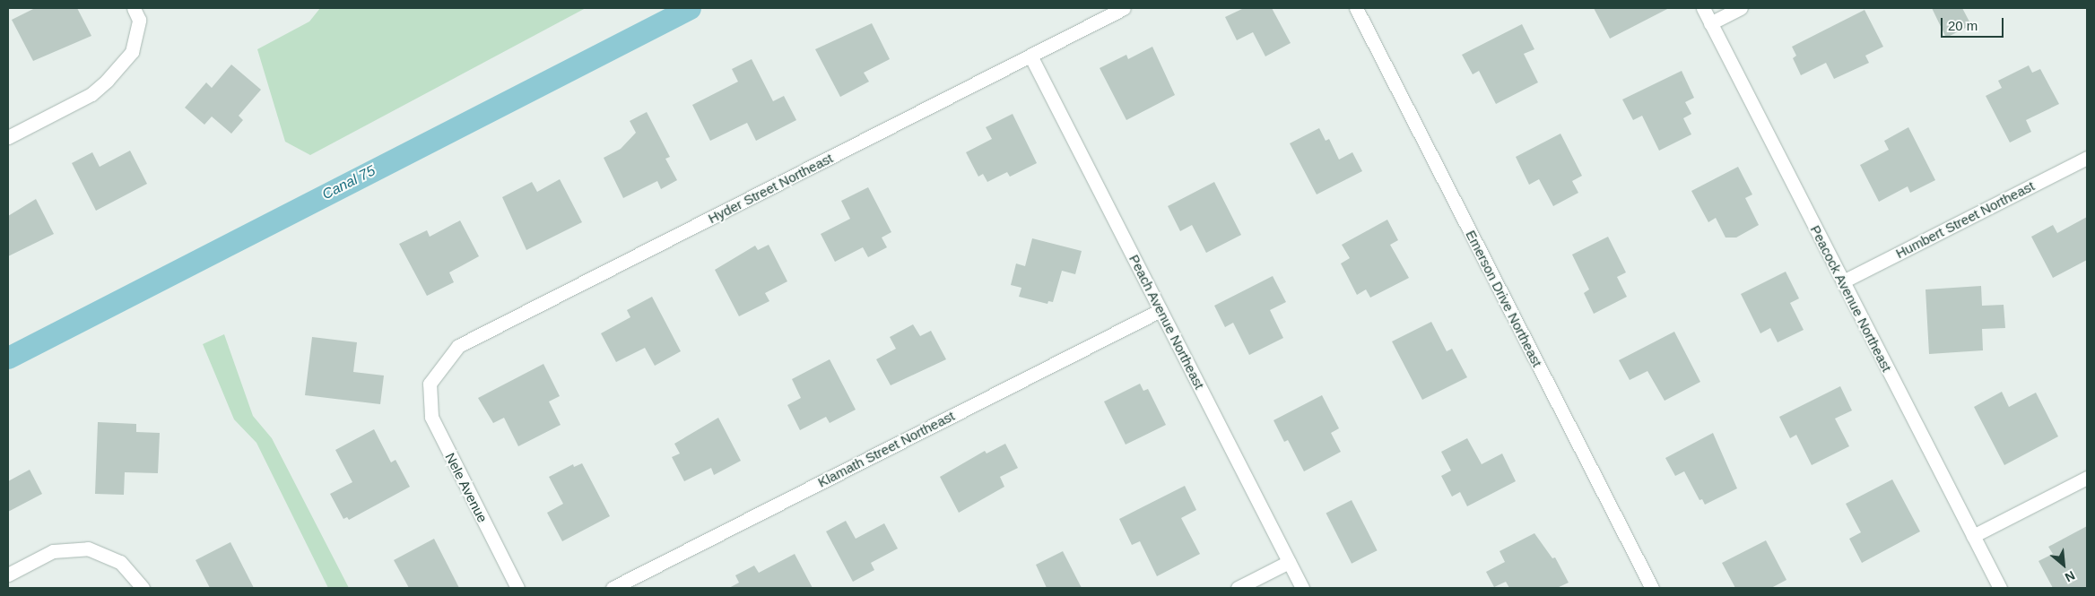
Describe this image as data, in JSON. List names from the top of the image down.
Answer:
{
  "streets": {
    "street": [
      "Hyder Street Northeast",
      "Humbert Street Northeast",
      "Emerson Drive Northeast",
      "Peacock Avenue Northeast",
      "Peach Avenue Northeast",
      "Klamath Street Northeast",
      "Nele Avenue"
    ]
  },
  "crossings": [
    ["Hyder Street Northeast", "Peach Avenue Northeast"],
    ["Hyder Street Northeast", "Nele Avenue"],
    ["Humbert Street Northeast", "Peacock Avenue Northeast"],
    ["Peach Avenue Northeast", "Klamath Street Northeast"]
  ],
  "water": ["Canal 75"],
  "scale_bar": "20 m",
  "north": "bottom right"
}
